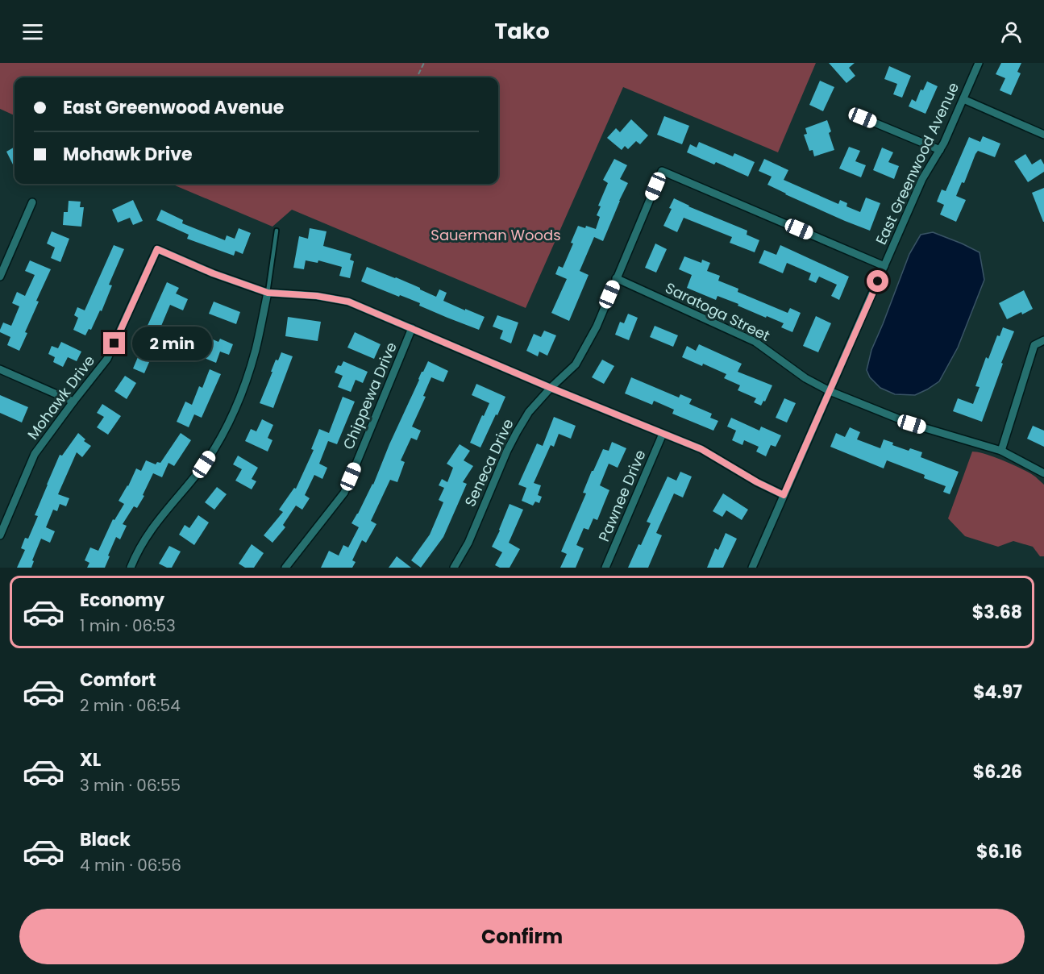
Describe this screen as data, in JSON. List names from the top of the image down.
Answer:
{
  "streets": {
    "street": [
      "East Greenwood Avenue",
      "Saratoga Street",
      "Chippewa Drive",
      "Mohawk Drive",
      "Seneca Drive",
      "Pawnee Drive"
    ]
  },
  "crossings": [
    ["East Greenwood Avenue", "Saratoga Street"],
    ["East Greenwood Avenue", "Seneca Drive"],
    ["Saratoga Street", "Seneca Drive"]
  ],
  "parks": ["Sauerman Woods"],
  "page": {
    "header": "Tako",
    "banner": ["East Greenwood Avenue", "Mohawk Drive"],
    "bubble": "2 min",
    "list": [
      {
        "name": "Economy",
        "note": "1 min · 06:53",
        "value": "$3.68"
      },
      {
        "name": "Comfort",
        "note": "2 min · 06:54",
        "value": "$4.97"
      },
      {
        "name": "XL",
        "note": "3 min · 06:55",
        "value": "$6.26"
      },
      {
        "name": "Black",
        "note": "4 min · 06:56",
        "value": "$6.16"
      }
    ],
    "buttons": "Confirm"
  }
}
